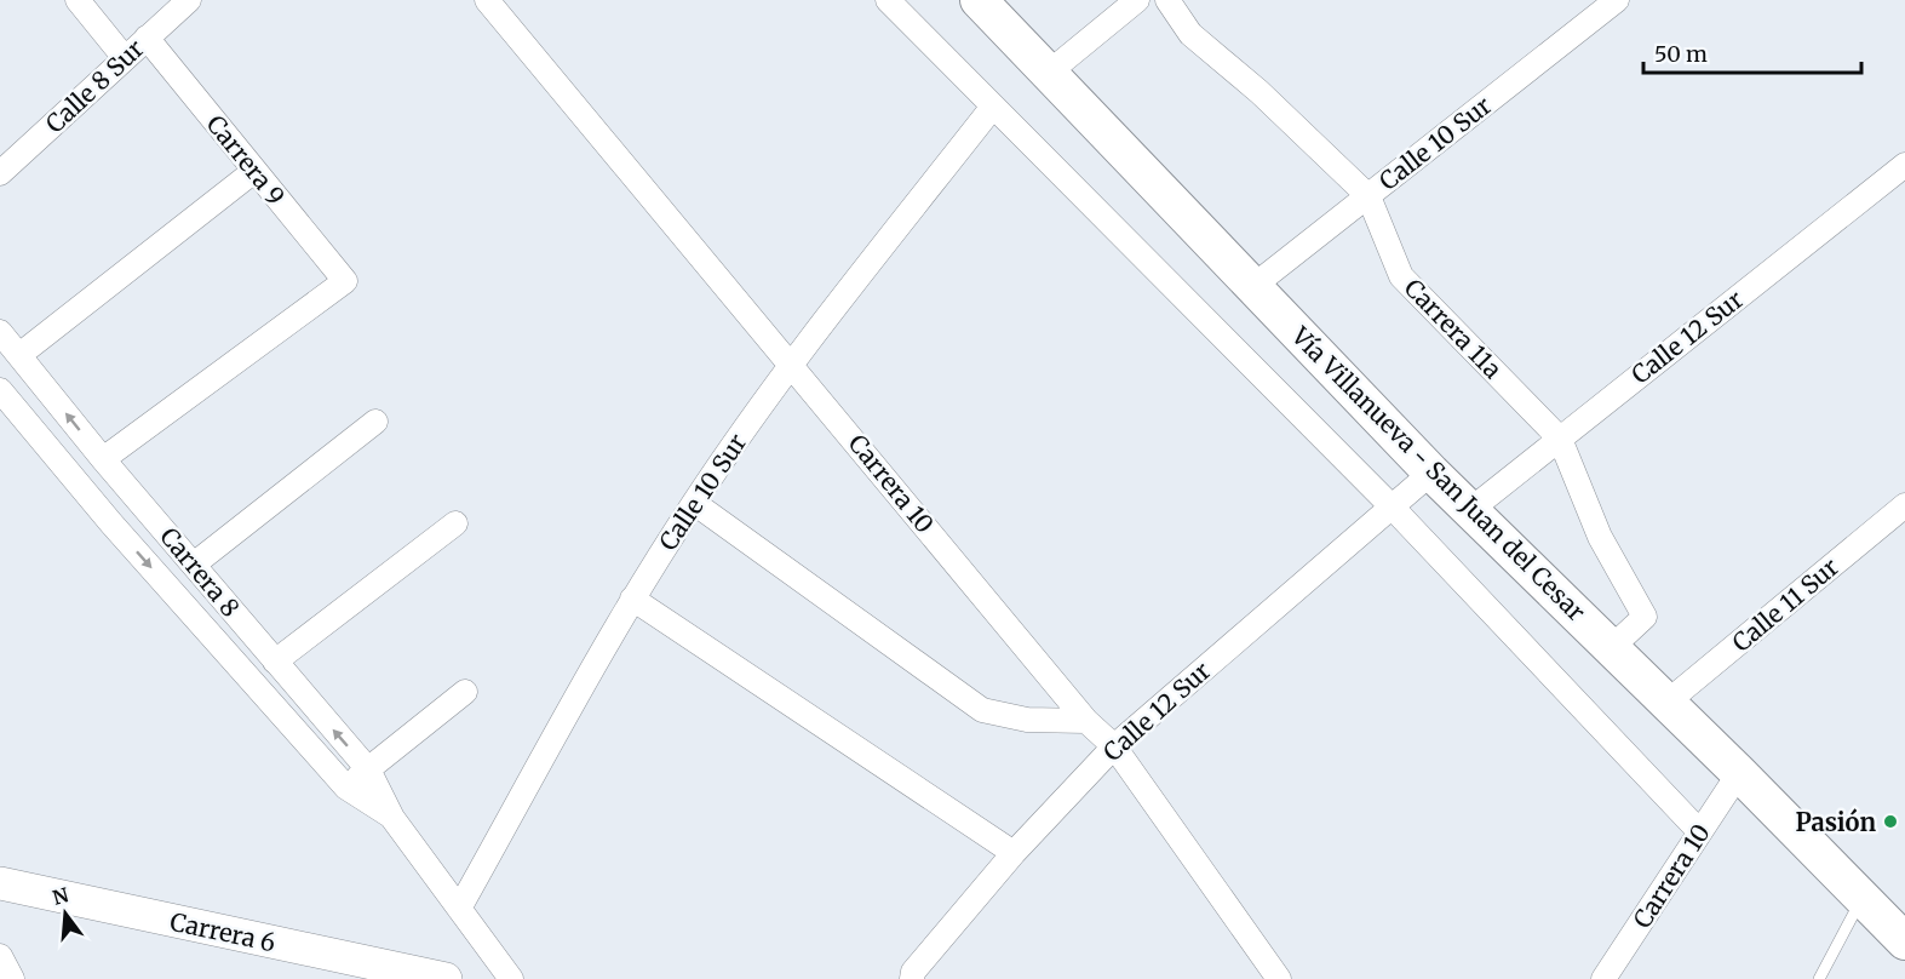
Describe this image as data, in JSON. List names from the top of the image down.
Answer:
{
  "streets": {
    "main road": ["Vía Villanueva - San Juan del Cesar"],
    "street": [
      "Calle 8 Sur",
      "Calle 10 Sur",
      "Carrera 9",
      "Carrera 11a",
      "Calle 12 Sur",
      "Carrera 10",
      "Carrera 8",
      "Calle 11 Sur",
      "Carrera 6"
    ]
  },
  "crossings": [
    ["Calle 8 Sur", "Carrera 9"],
    ["Calle 10 Sur", "Carrera 11a"],
    ["Calle 10 Sur", "Vía Villanueva - San Juan del Cesar"],
    ["Calle 10 Sur", "Carrera 10"],
    ["Calle 10 Sur", "Carrera 8"],
    ["Carrera 9", "Carrera 8"],
    ["Carrera 11a", "Calle 12 Sur"],
    ["Carrera 11a", "Vía Villanueva - San Juan del Cesar"],
    ["Calle 12 Sur", "Vía Villanueva - San Juan del Cesar"],
    ["Calle 12 Sur", "Carrera 10"],
    ["Vía Villanueva - San Juan del Cesar", "Carrera 10"],
    ["Vía Villanueva - San Juan del Cesar", "Calle 11 Sur"]
  ],
  "places": ["Pasión"],
  "scale_bar": "50 m",
  "north": "top"
}
